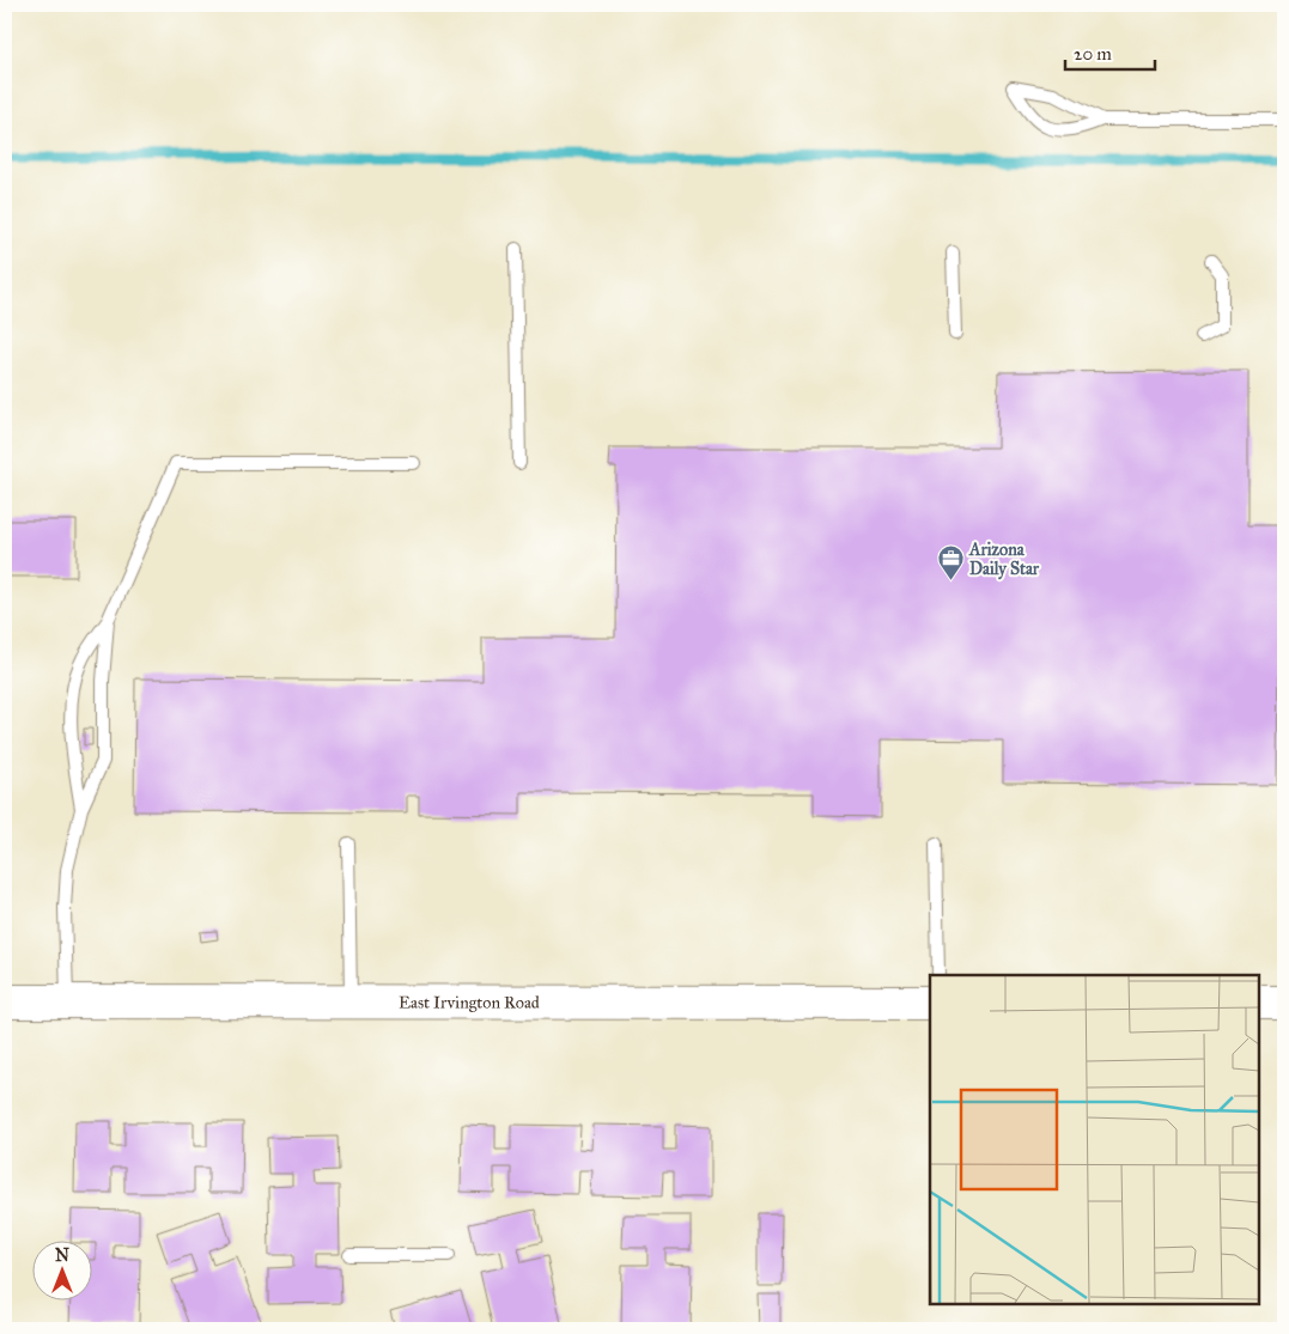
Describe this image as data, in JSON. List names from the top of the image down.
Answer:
{
  "streets": {
    "main road": ["East Irvington Road"]
  },
  "places": {
    "office": ["Arizona Daily Star"]
  },
  "scale_bar": "20 m",
  "north": "top"
}
